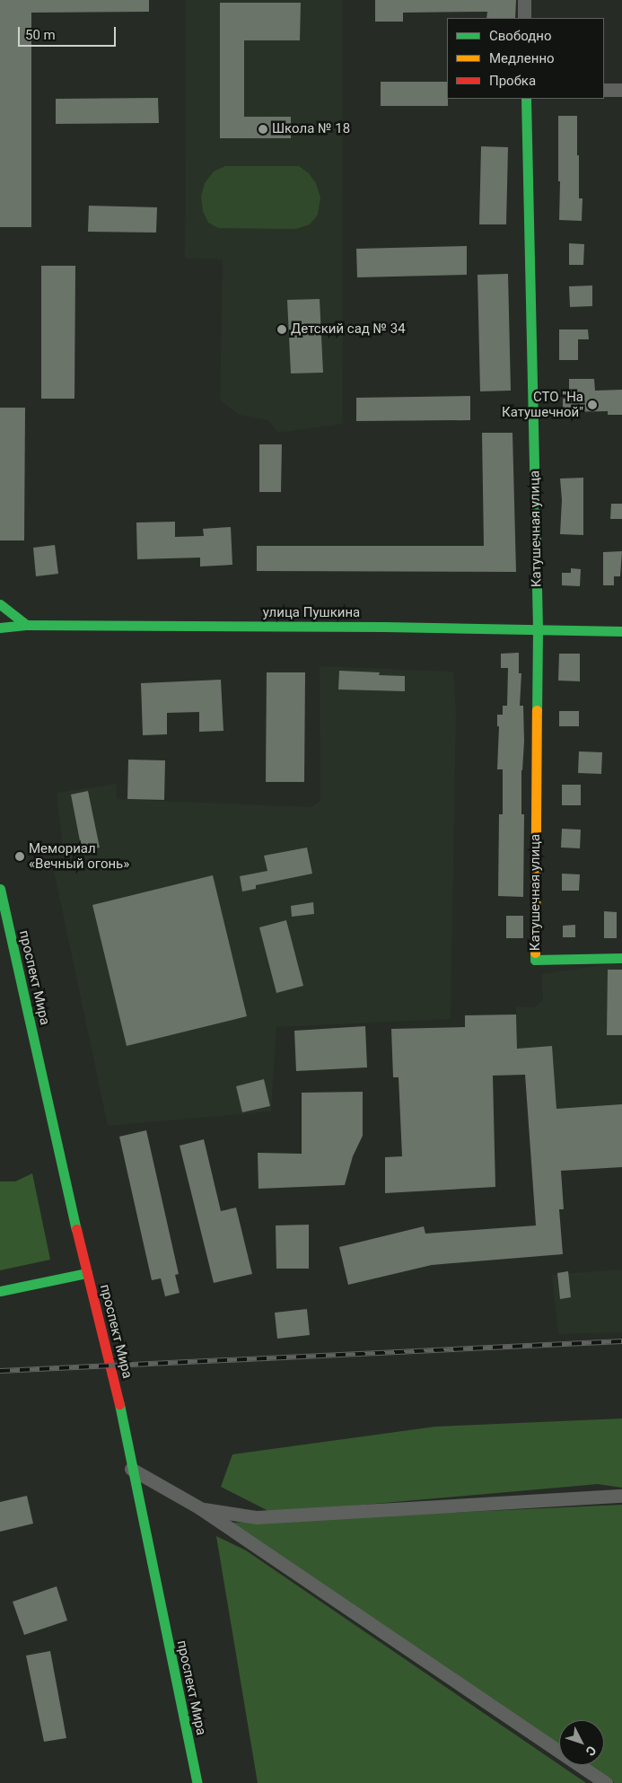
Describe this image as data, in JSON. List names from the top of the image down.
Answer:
{
  "streets": {
    "street": ["Катушечная улица", "улица Пушкина", "проспект Мира"]
  },
  "crossings": [
    ["Катушечная улица", "улица Пушкина"]
  ],
  "places": [
    "Школа № 18",
    "Детский сад № 34",
    "СТО \"На Катушечной\"",
    "Мемориал «Вечный огонь»"
  ],
  "legend": ["Свободно", "Медленно", "Пробка"],
  "scale_bar": "50 m",
  "north": "bottom right"
}
